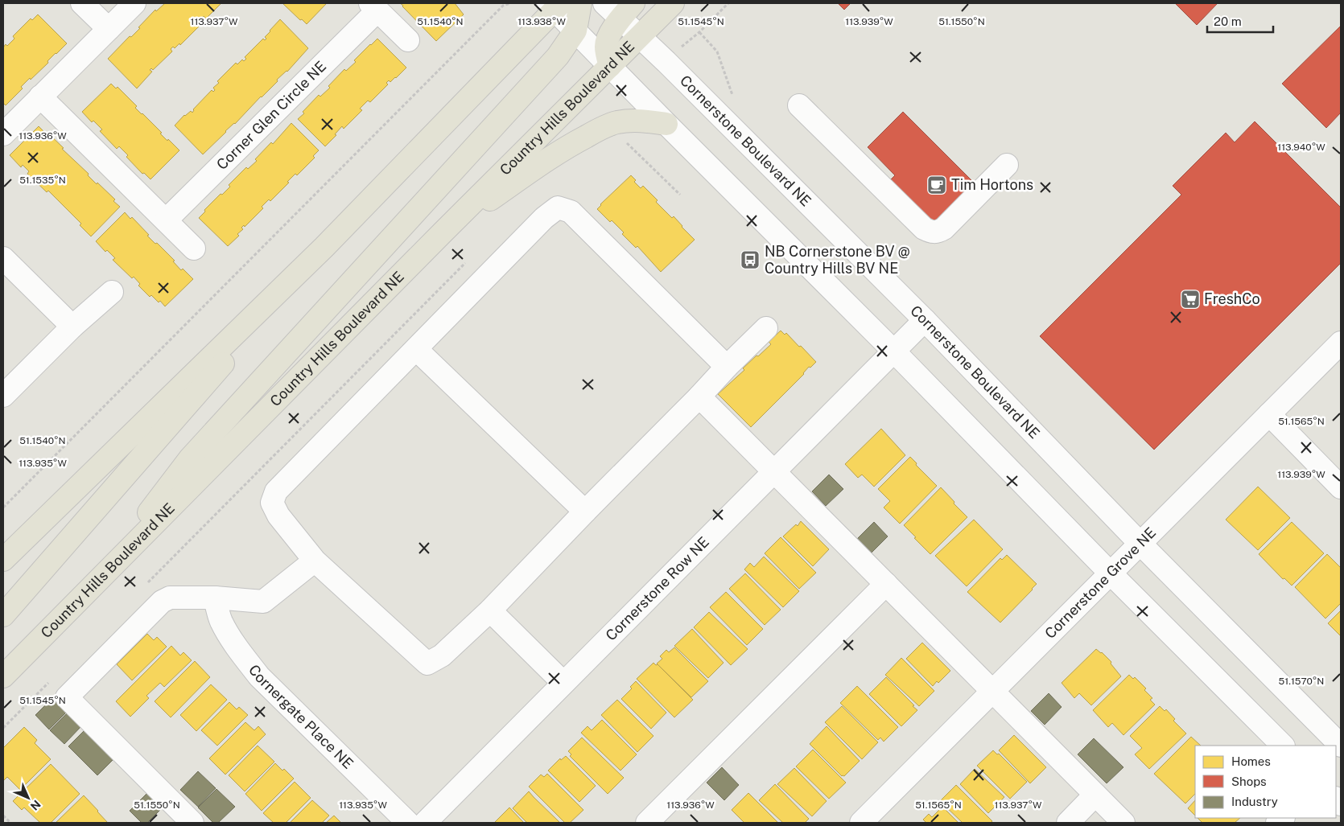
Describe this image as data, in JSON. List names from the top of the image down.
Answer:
{
  "streets": {
    "main road": ["Country Hills Boulevard NE"],
    "street": [
      "Corner Glen Circle NE",
      "Cornerstone Boulevard NE",
      "Cornerstone Grove NE",
      "Cornerstone Row NE",
      "Cornergate Place NE"
    ]
  },
  "crossings": [
    ["Country Hills Boulevard NE", "Cornerstone Boulevard NE"],
    ["Cornerstone Boulevard NE", "Cornerstone Grove NE"],
    ["Cornerstone Boulevard NE", "Cornerstone Row NE"]
  ],
  "places": {
    "cafe": ["Tim Hortons"],
    "bus stop": ["NB Cornerstone BV @ Country Hills BV NE"],
    "supermarket": ["FreshCo"]
  },
  "legend": ["Homes", "Shops", "Industry"],
  "scale_bar": "20 m",
  "north": "bottom right",
  "coordinates": [
    "113.937°W",
    "51.1540°N",
    "113.938°W",
    "51.1545°N",
    "113.939°W",
    "51.1550°N",
    "113.936°W",
    "113.940°W",
    "51.1535°N",
    "51.1565°N",
    "113.935°W",
    "51.1570°N"
  ]
}
